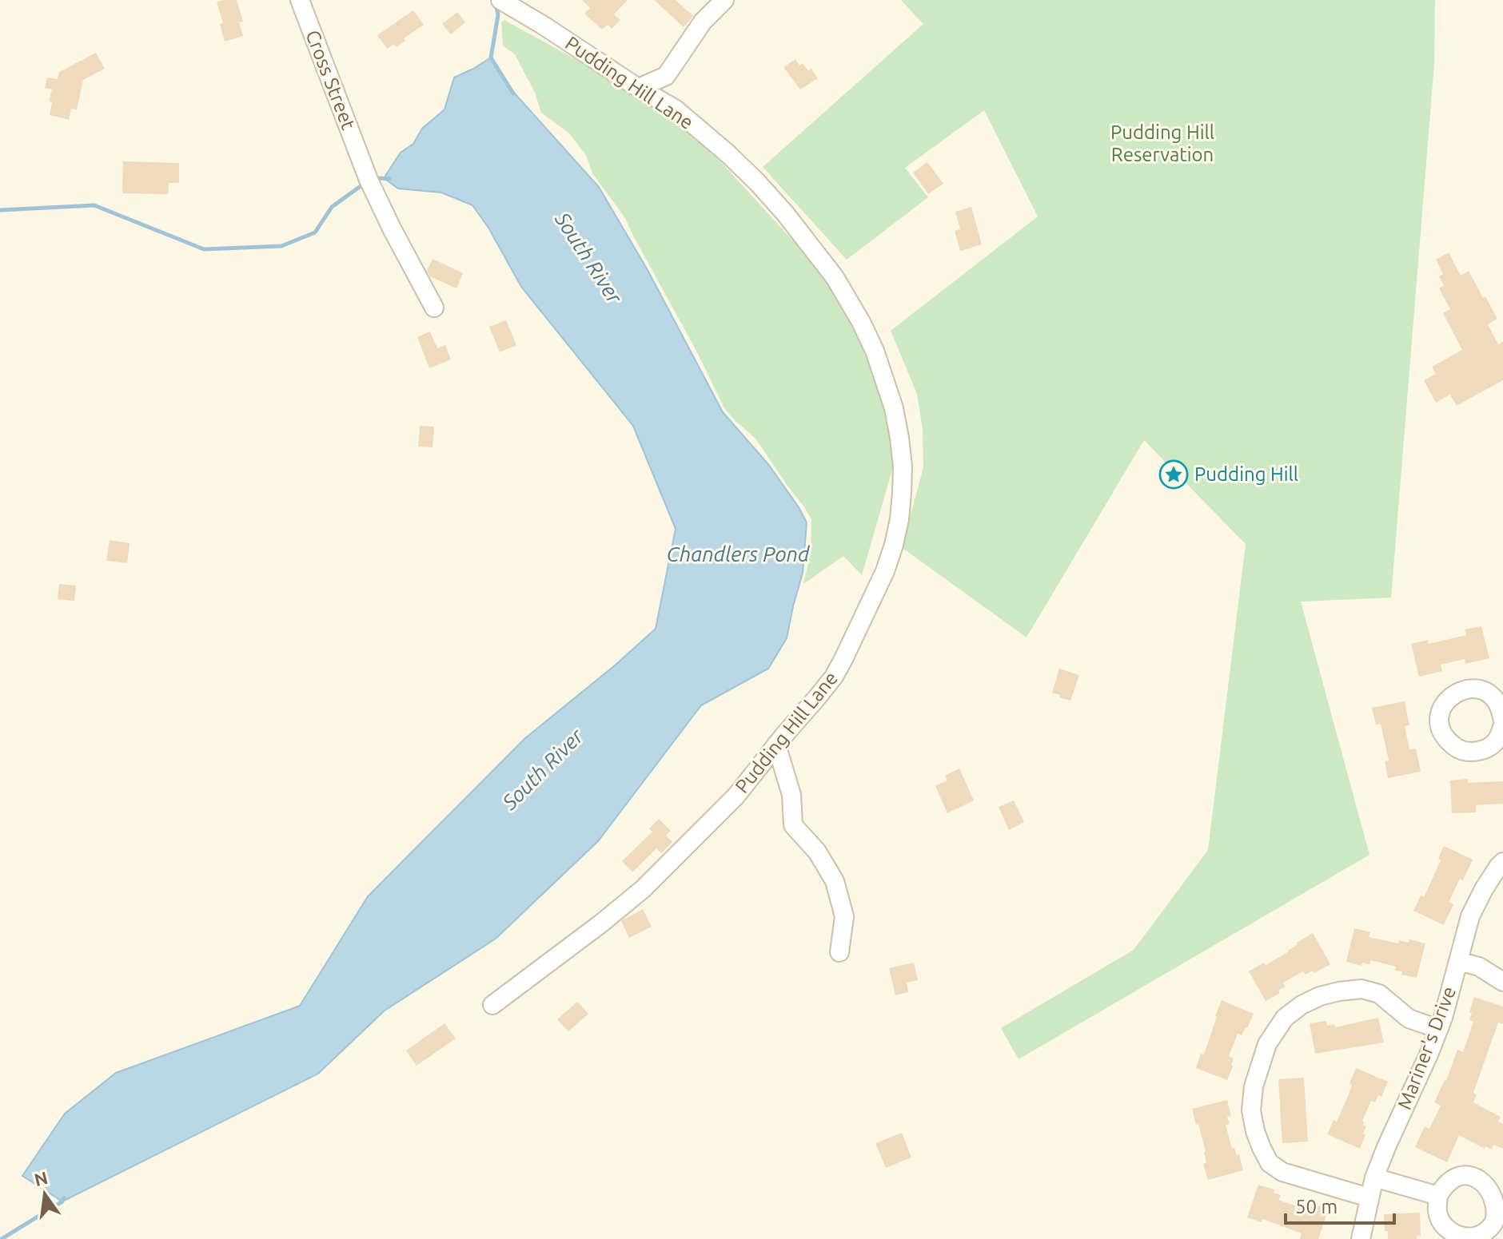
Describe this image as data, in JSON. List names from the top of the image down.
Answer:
{
  "streets": {
    "street": ["Cross Street", "Pudding Hill Lane", "Mariner's Drive"]
  },
  "water": ["South River", "Chandlers Pond"],
  "parks": ["Pudding Hill Reservation"],
  "places": {
    "place": ["Pudding Hill"]
  },
  "scale_bar": "50 m",
  "north": "top"
}
